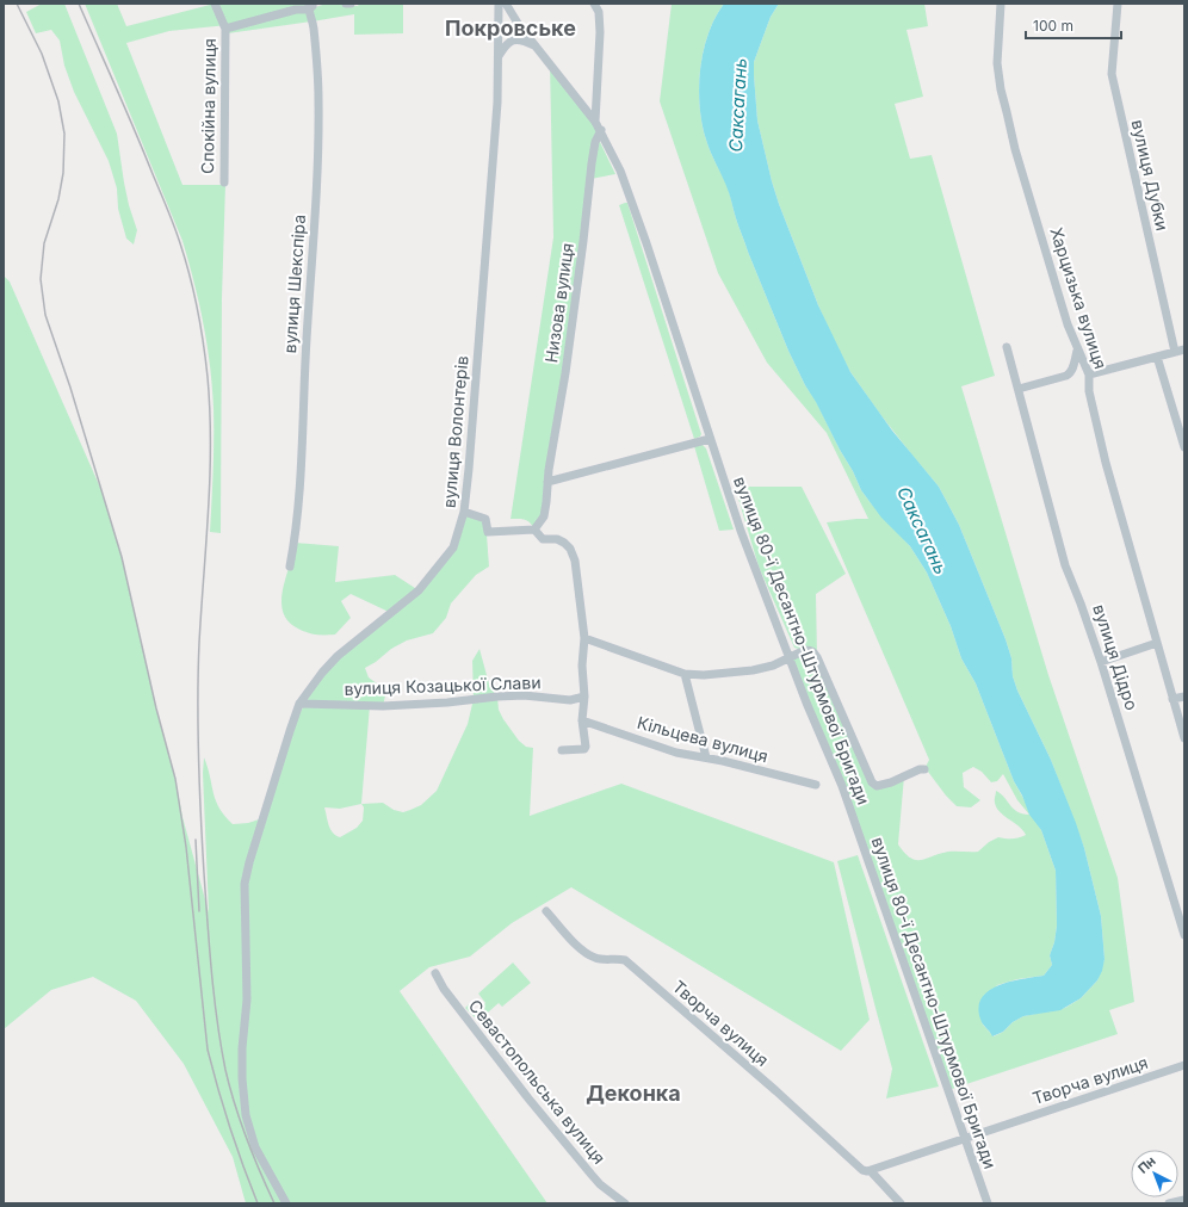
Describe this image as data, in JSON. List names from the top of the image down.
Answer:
{
  "streets": {
    "street": [
      "Спокійна вулиця",
      "вулиця Дубки",
      "вулиця Шекспіра",
      "Харцизька вулиця",
      "Низова вулиця",
      "вулиця Волонтерів",
      "вулиця 80-ї Десантно-Штурмової Бригади",
      "вулиця Дідро",
      "вулиця Козацької Слави",
      "Кільцева вулиця",
      "Творча вулиця",
      "Севастопольська вулиця"
    ]
  },
  "crossings": [
    ["Низова вулиця", "вулиця 80-ї Десантно-Штурмової Бригади"],
    ["вулиця Волонтерів", "вулиця Козацької Слави"],
    ["вулиця 80-ї Десантно-Штурмової Бригади", "Творча вулиця"]
  ],
  "districts": ["Покровське", "Деконка"],
  "water": ["Саксагань"],
  "scale_bar": "100 m",
  "north": "top left"
}
